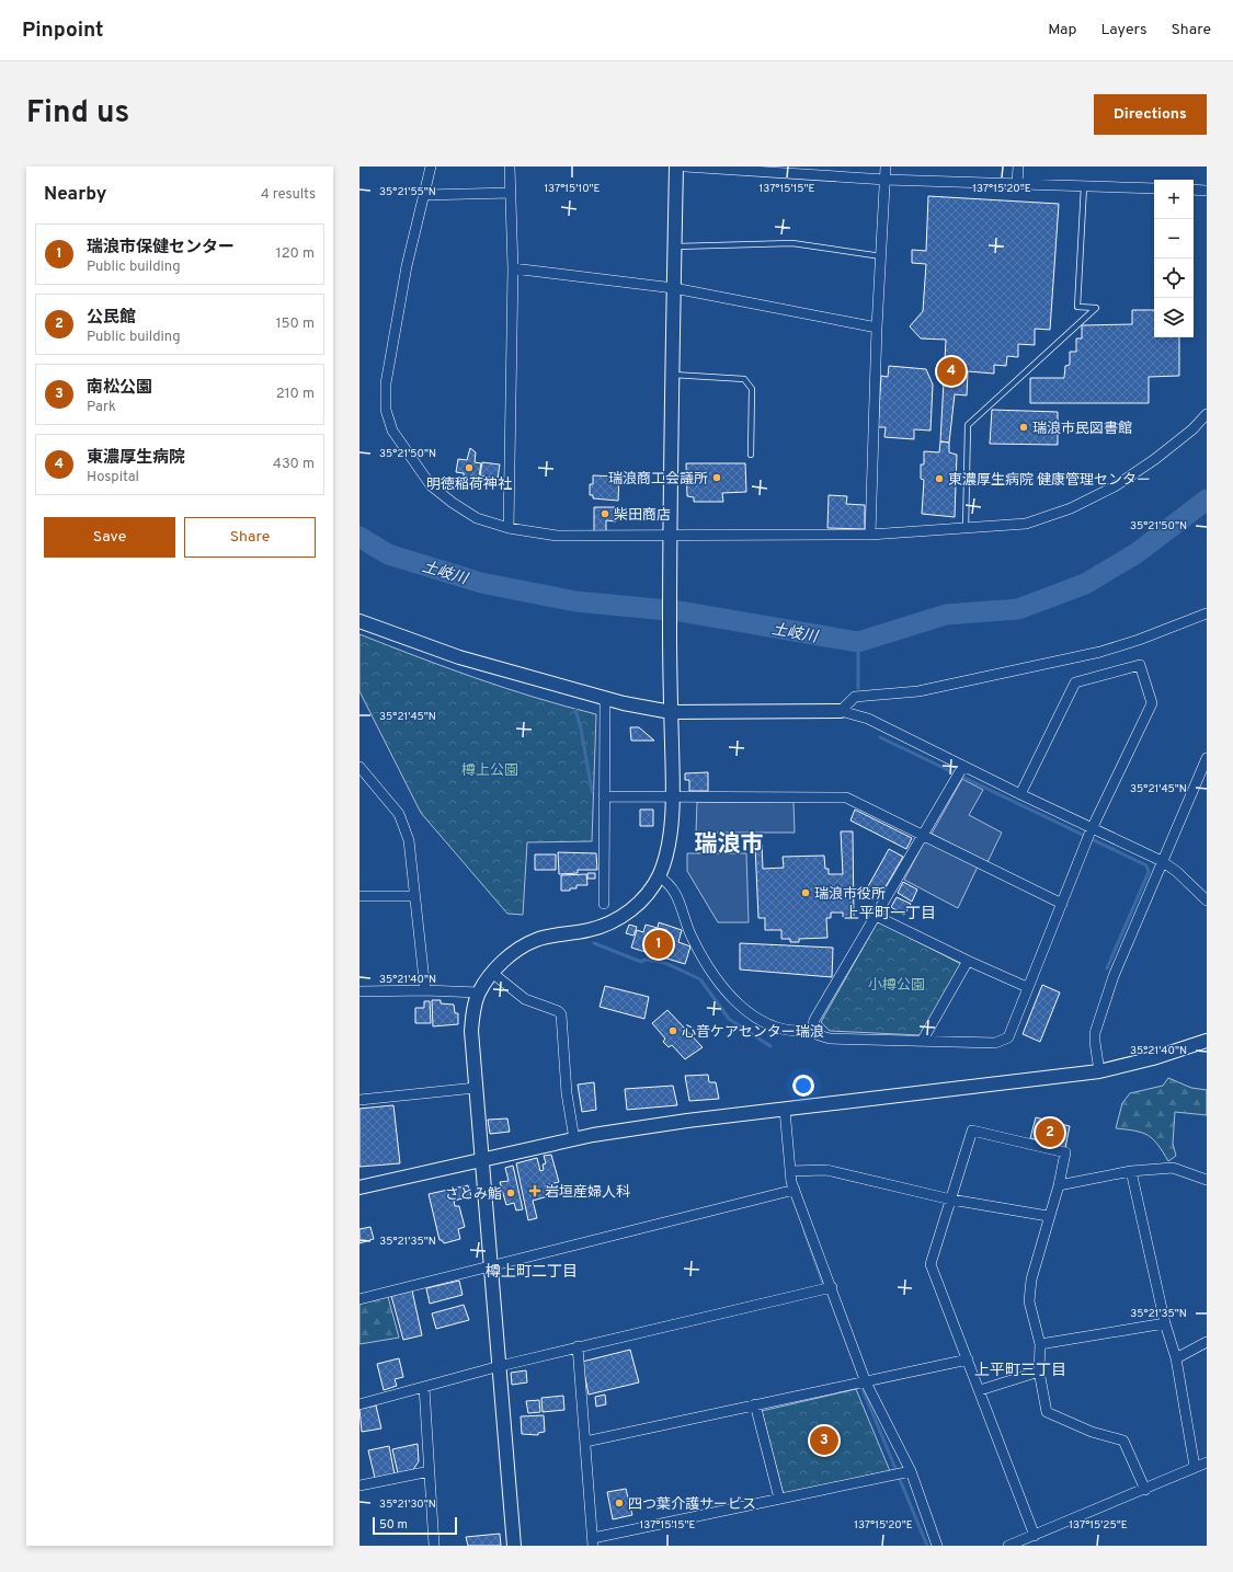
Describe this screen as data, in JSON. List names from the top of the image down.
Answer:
{
  "districts": [
    "瑞浪市",
    "上平町一丁目",
    "樽上町二丁目",
    "上平町三丁目"
  ],
  "water": ["土岐川"],
  "parks": ["樽上公園", "小樽公園"],
  "places": {
    "other": [
      "瑞浪市民図書館",
      "明徳稲荷神社",
      "瑞浪商工会議所",
      "東濃厚生病院 健康管理センター",
      "柴田商店",
      "瑞浪市役所",
      "心音ケアセンター瑞浪",
      "さとみ鮨",
      "四つ葉介護サービス"
    ],
    "health": ["岩垣産婦人科"]
  },
  "scale_bar": "50 m",
  "page": {
    "header": "Pinpoint",
    "nav": ["Map", "Layers", "Share"],
    "title": "Find us",
    "buttons": [
      "Directions",
      ["Save", "Share"]
    ],
    "heading": ["Nearby", "4 results"],
    "map_buttons": ["+", "−"],
    "list": [
      {
        "mark": "1",
        "name": "瑞浪市保健センター",
        "note": "Public building",
        "value": "120 m"
      },
      {
        "mark": "2",
        "name": "公民館",
        "note": "Public building",
        "value": "150 m"
      },
      {
        "mark": "3",
        "name": "南松公園",
        "note": "Park",
        "value": "210 m"
      },
      {
        "mark": "4",
        "name": "東濃厚生病院",
        "note": "Hospital",
        "value": "430 m"
      }
    ],
    "pins": [
      "4",
      "1",
      "2",
      "3"
    ],
    "scale": "50 m"
  },
  "coordinates": [
    "137°15'10\"E",
    "137°15'15\"E",
    "137°15'20\"E",
    "35°21'55\"N",
    "35°21'50\"N",
    "35°21'45\"N",
    "35°21'40\"N",
    "35°21'35\"N",
    "35°21'30\"N",
    "137°15'25\"E"
  ]
}
